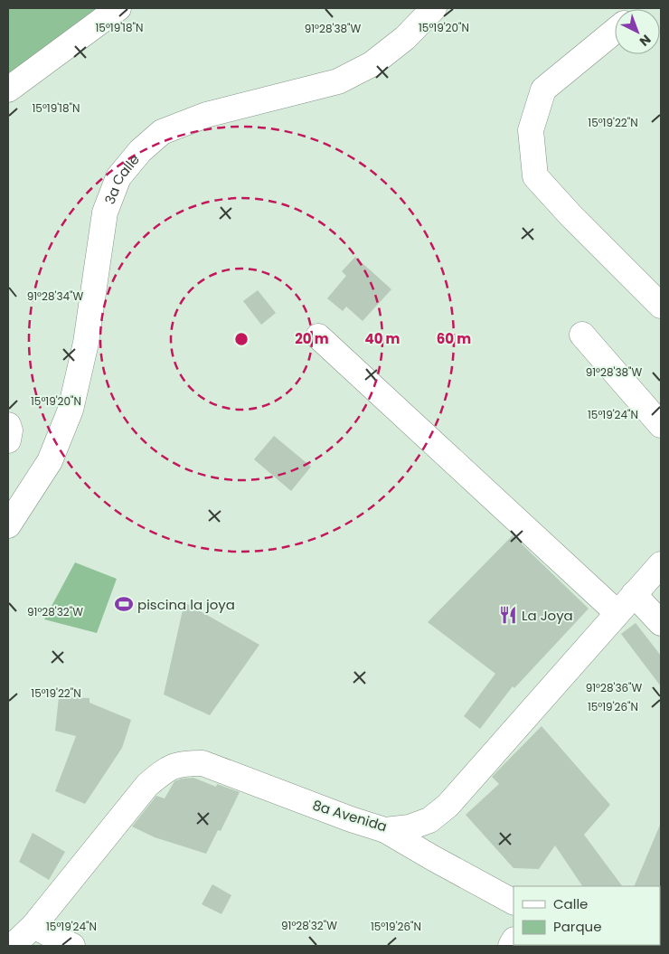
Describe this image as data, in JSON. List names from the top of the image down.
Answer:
{
  "streets": {
    "street": ["3a Calle", "8a Avenida"]
  },
  "places": {
    "sports": ["piscina la joya"],
    "restaurant": ["La Joya"]
  },
  "legend": ["Calle", "Parque"],
  "north": "bottom right",
  "coordinates": [
    "15°19'18\"N",
    "15°19'20\"N",
    "91°28'38\"W",
    "15°19'22\"N",
    "91°28'34\"W",
    "15°19'24\"N",
    "91°28'32\"W",
    "91°28'36\"W",
    "15°19'26\"N"
  ],
  "rings": ["20 m", "40 m", "60 m"]
}
